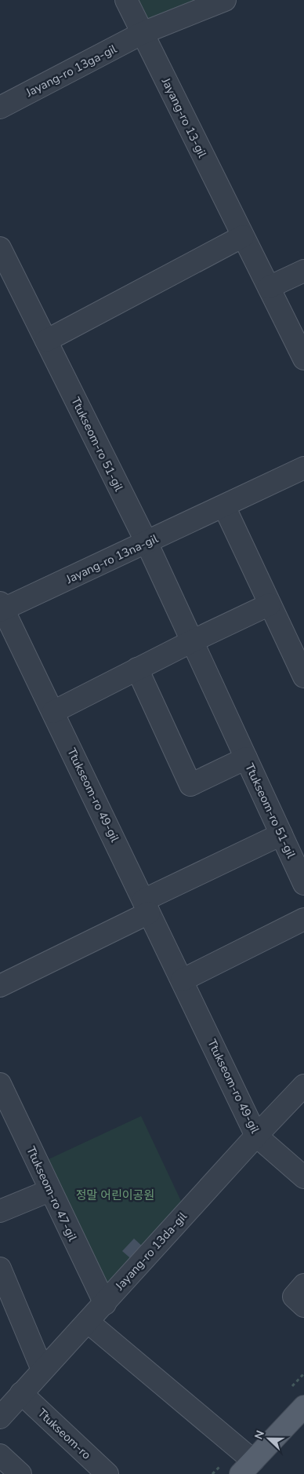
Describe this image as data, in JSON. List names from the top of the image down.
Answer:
{
  "streets": {
    "street": [
      "Jayang-ro 13ga-gil",
      "Jayang-ro 13-gil",
      "Ttukseom-ro 51-gil",
      "Jayang-ro 13na-gil",
      "Ttukseom-ro 49-gil",
      "Ttukseom-ro 47-gil",
      "Jayang-ro 13da-gil",
      "Ttukseom-ro"
    ]
  },
  "crossings": [
    ["Jayang-ro 13ga-gil", "Jayang-ro 13-gil"],
    ["Ttukseom-ro 51-gil", "Jayang-ro 13na-gil"],
    ["Jayang-ro 13na-gil", "Ttukseom-ro 49-gil"],
    ["Ttukseom-ro 49-gil", "Jayang-ro 13da-gil"],
    ["Ttukseom-ro 47-gil", "Jayang-ro 13da-gil"],
    ["Jayang-ro 13da-gil", "Ttukseom-ro"]
  ],
  "parks": ["정말 어린이공원"],
  "north": "left"
}
